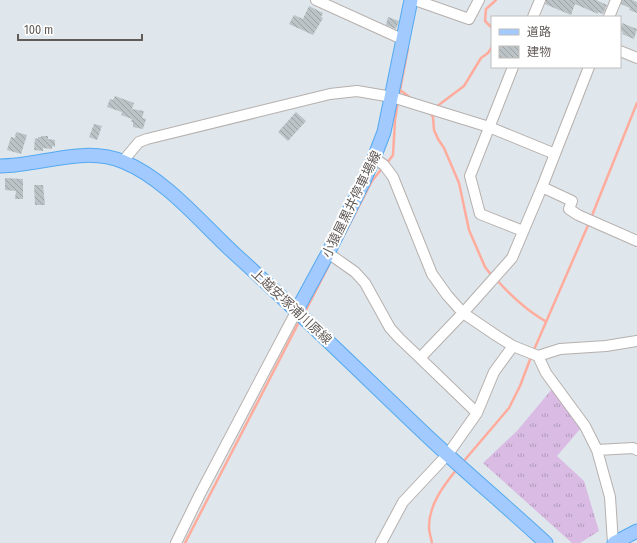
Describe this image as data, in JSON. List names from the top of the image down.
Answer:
{
  "streets": {
    "main road": ["小猿屋黒井停車場線", "上越安塚浦川原線"]
  },
  "crossings": [
    ["小猿屋黒井停車場線", "上越安塚浦川原線"]
  ],
  "legend": ["道路", "建物"],
  "scale_bar": "100 m"
}
